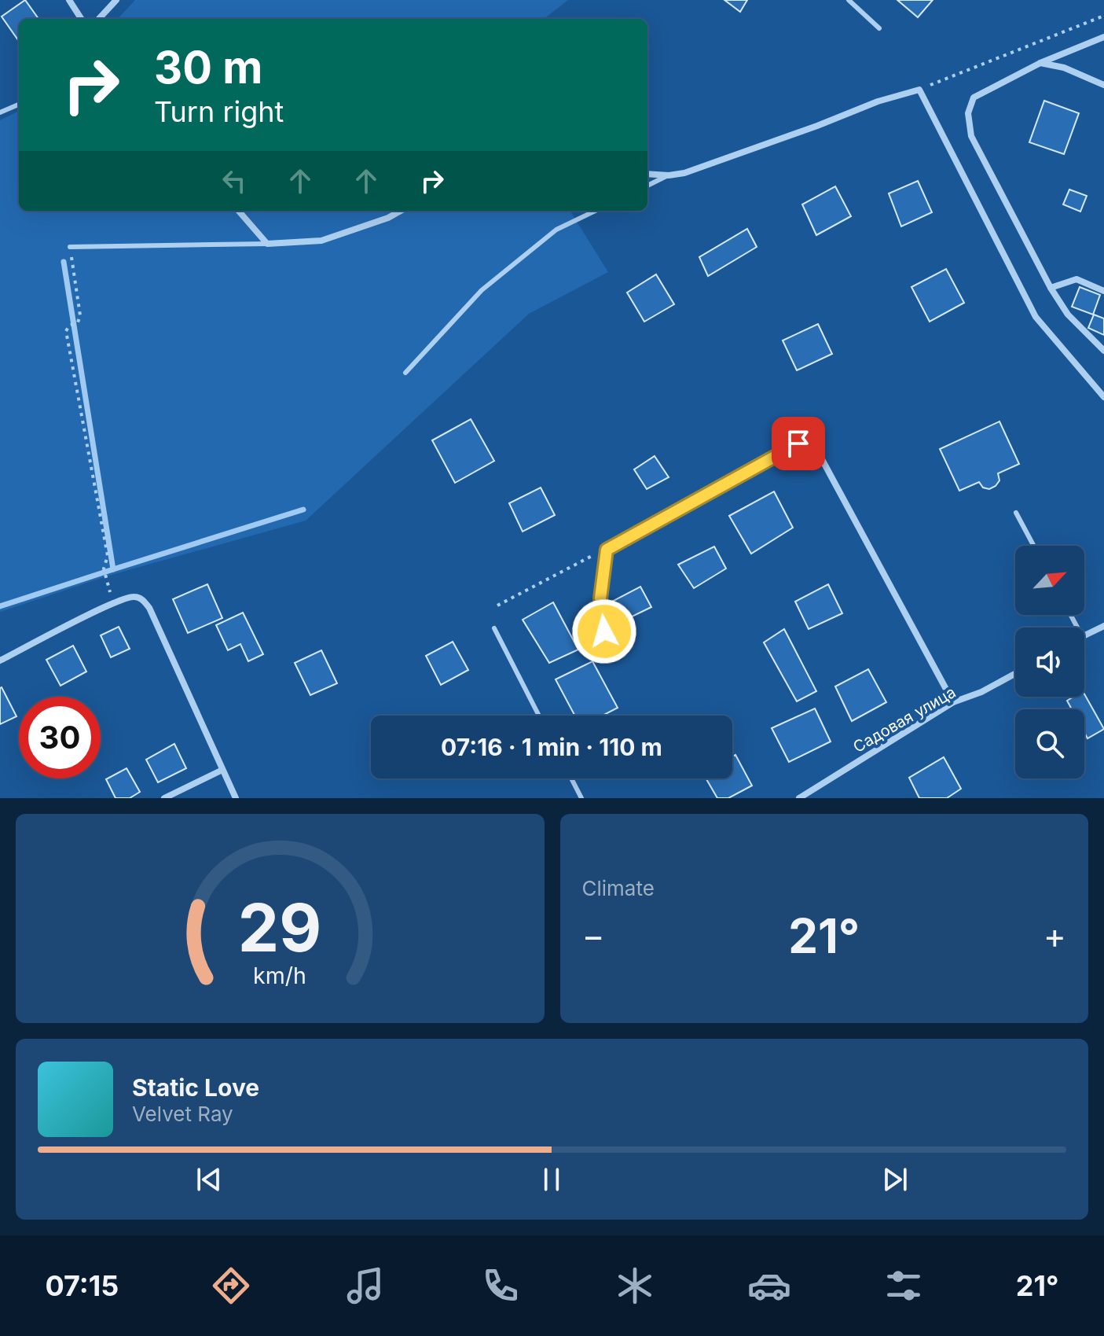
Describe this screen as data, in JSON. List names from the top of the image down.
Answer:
{
  "streets": {
    "street": ["Садовая улица"]
  },
  "north": "top right",
  "page": {
    "turn": ["30 m", "Turn right"],
    "limit": "30",
    "trip": "07:16 · 1 min · 110 m",
    "tile": "Climate",
    "heat": ["−", "21°", "+"],
    "song": ["Static Love", "Velvet Ray"],
    "tabs": ["07:15", "21°"],
    "gauge": ["29", "km/h"]
  }
}
